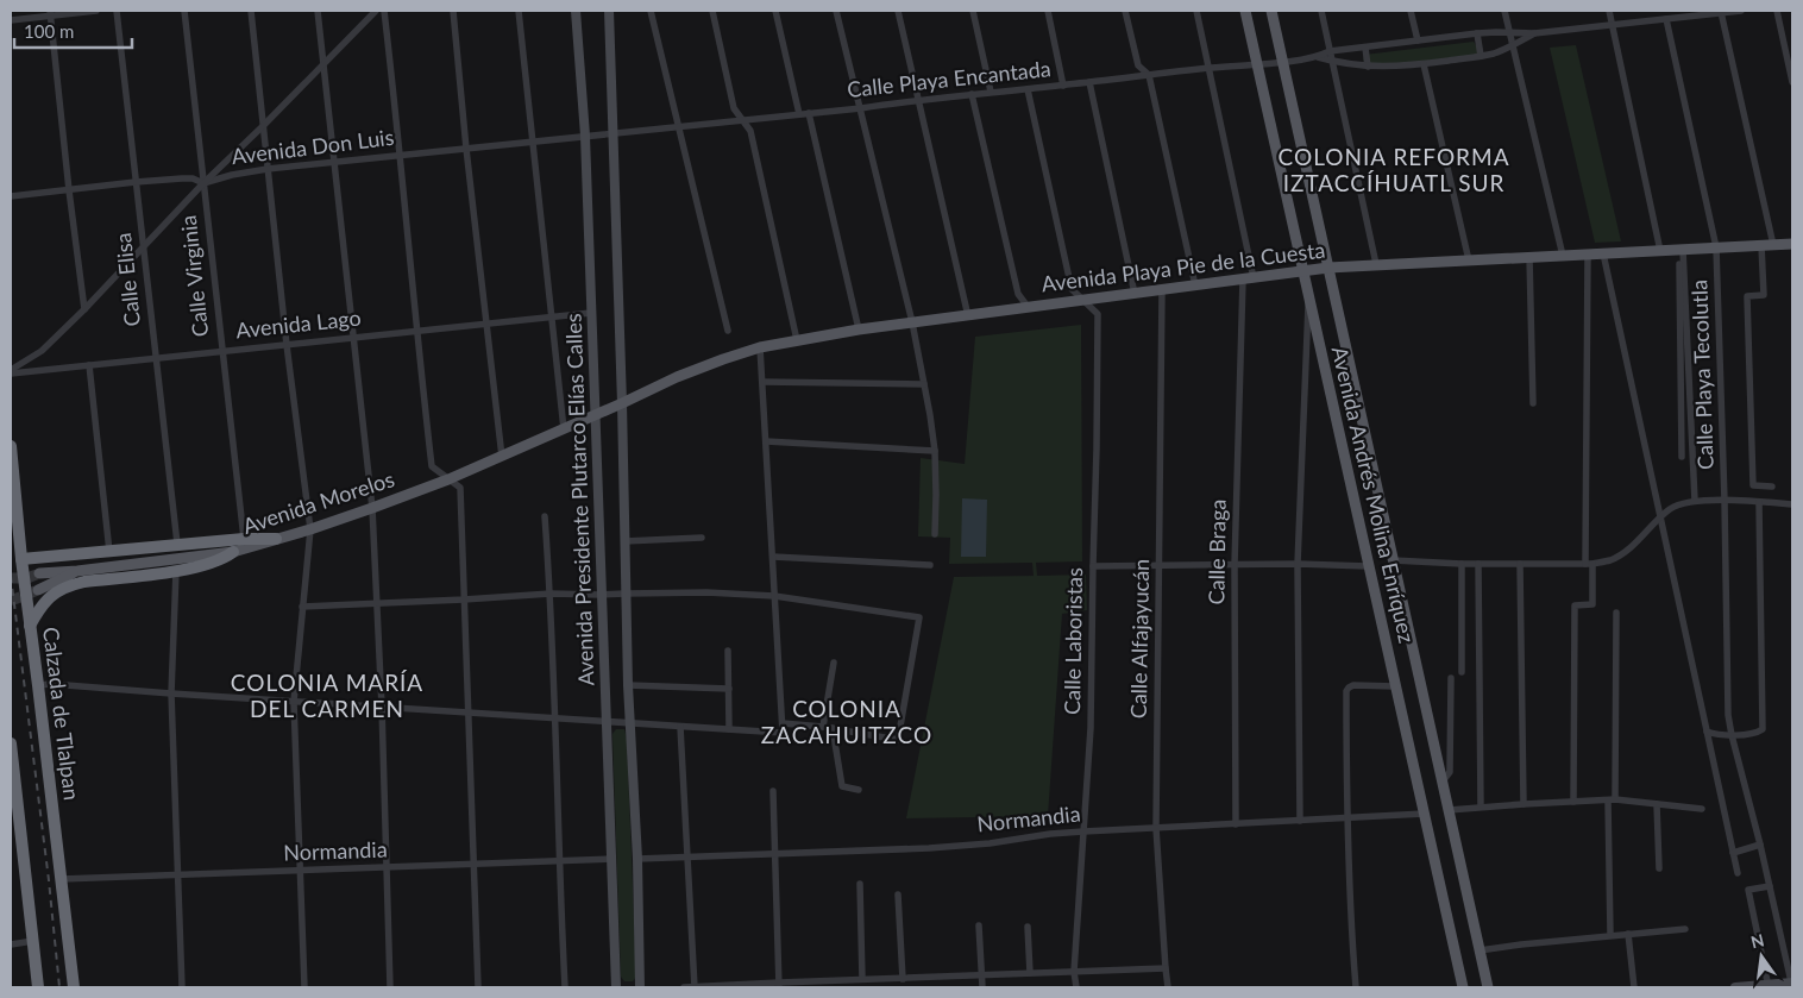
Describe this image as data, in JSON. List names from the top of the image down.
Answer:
{
  "streets": {
    "highway": ["Calzada de Tlalpan"],
    "main road": [
      "Avenida Playa Pie de la Cuesta",
      "Avenida Andrés Molina Enríquez",
      "Avenida Presidente Plutarco Elías Calles",
      "Avenida Morelos"
    ],
    "street": [
      "Calle Playa Encantada",
      "Avenida Don Luis",
      "Calle Virginia",
      "Calle Elisa",
      "Avenida Lago",
      "Calle Playa Tecolutla",
      "Calle Braga",
      "Calle Alfajayucán",
      "Calle Laboristas",
      "Normandia"
    ]
  },
  "crossings": [
    ["Calle Playa Encantada", "Avenida Don Luis"],
    ["Calle Playa Encantada", "Calle Playa Tecolutla"],
    ["Calle Playa Encantada", "Avenida Andrés Molina Enríquez"],
    ["Calle Playa Encantada", "Avenida Presidente Plutarco Elías Calles"],
    ["Calle Playa Encantada", "Calle Laboristas"],
    ["Avenida Don Luis", "Calle Virginia"],
    ["Avenida Don Luis", "Calle Elisa"],
    ["Avenida Don Luis", "Avenida Presidente Plutarco Elías Calles"],
    ["Avenida Playa Pie de la Cuesta", "Calle Playa Tecolutla"],
    ["Avenida Playa Pie de la Cuesta", "Avenida Andrés Molina Enríquez"],
    ["Avenida Playa Pie de la Cuesta", "Avenida Presidente Plutarco Elías Calles"],
    ["Avenida Playa Pie de la Cuesta", "Avenida Morelos"],
    ["Avenida Playa Pie de la Cuesta", "Calle Braga"],
    ["Avenida Playa Pie de la Cuesta", "Calle Alfajayucán"],
    ["Avenida Playa Pie de la Cuesta", "Calle Laboristas"],
    ["Calle Virginia", "Avenida Lago"],
    ["Calle Elisa", "Avenida Lago"],
    ["Avenida Lago", "Avenida Presidente Plutarco Elías Calles"],
    ["Avenida Andrés Molina Enríquez", "Normandia"],
    ["Avenida Presidente Plutarco Elías Calles", "Avenida Morelos"],
    ["Avenida Presidente Plutarco Elías Calles", "Normandia"],
    ["Calle Braga", "Normandia"],
    ["Calle Alfajayucán", "Normandia"],
    ["Calle Laboristas", "Normandia"],
    ["Calzada de Tlalpan", "Normandia"]
  ],
  "districts": ["COLONIA REFORMA IZTACCÍHUATL SUR", "COLONIA MARÍA DEL CARMEN", "COLONIA ZACAHUITZCO"],
  "scale_bar": "100 m",
  "north": "top"
}
